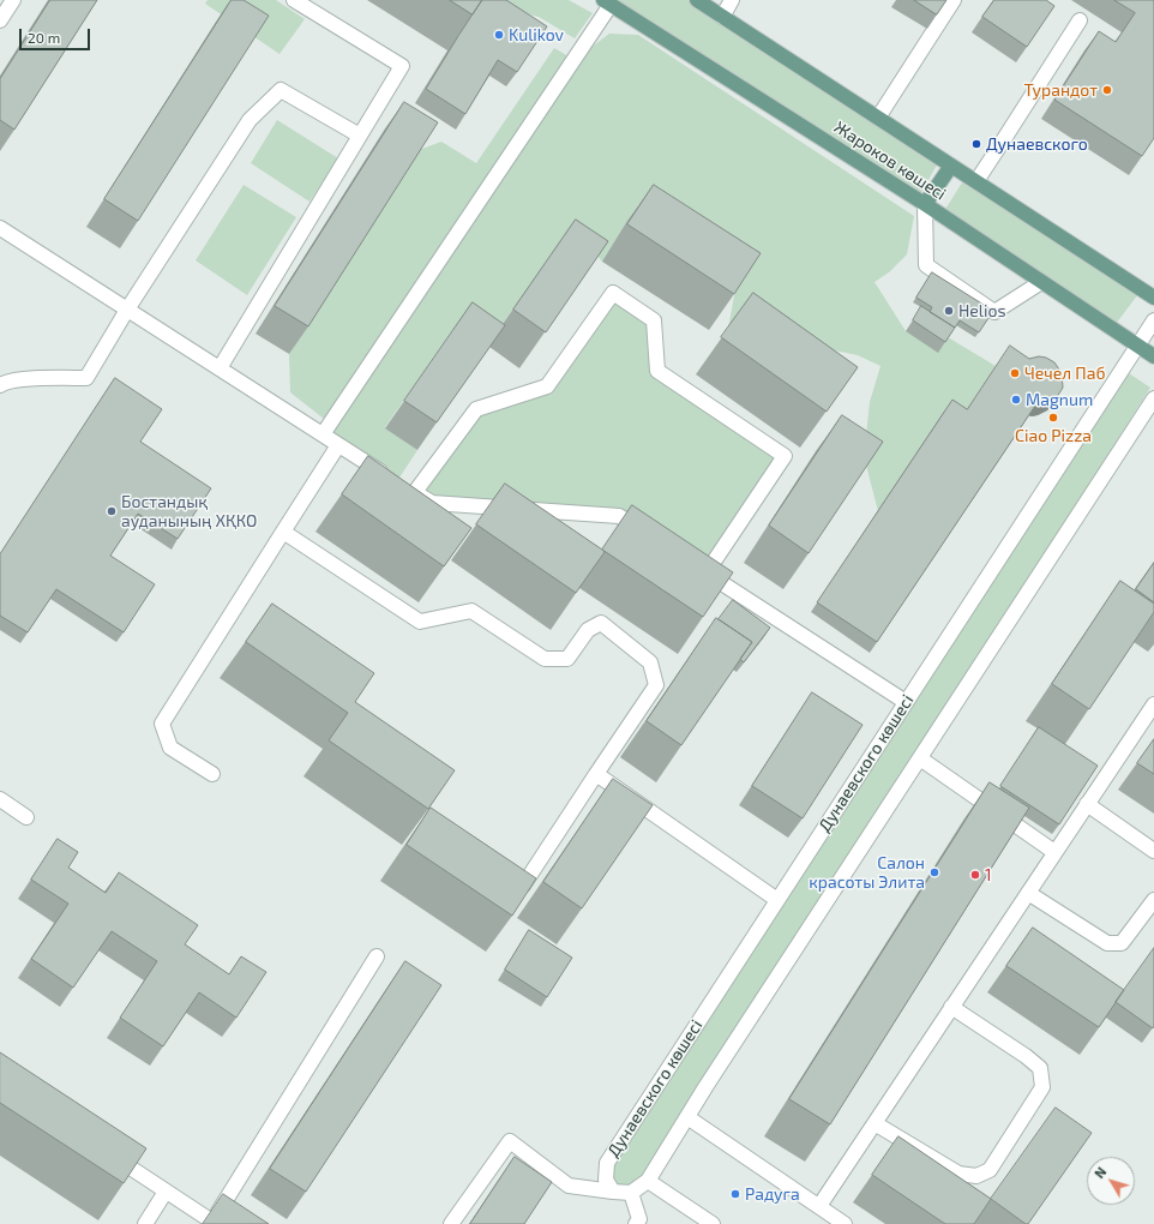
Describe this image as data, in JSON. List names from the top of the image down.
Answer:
{
  "streets": {
    "main road": ["Жароков көшесі"],
    "street": ["Дунаевского көшесі"]
  },
  "crossings": [
    ["Жароков көшесі", "Дунаевского көшесі"]
  ],
  "places": [
    "Kulikov",
    "Турандот",
    "Дунаевского",
    "Helios",
    "Чечел Паб",
    "Magnum",
    "Ciao Pizza",
    "Бостандық ауданының ХҚКО",
    "Салон красоты Элита",
    "1",
    "Радуга"
  ],
  "scale_bar": "20 m",
  "north": "top left"
}
